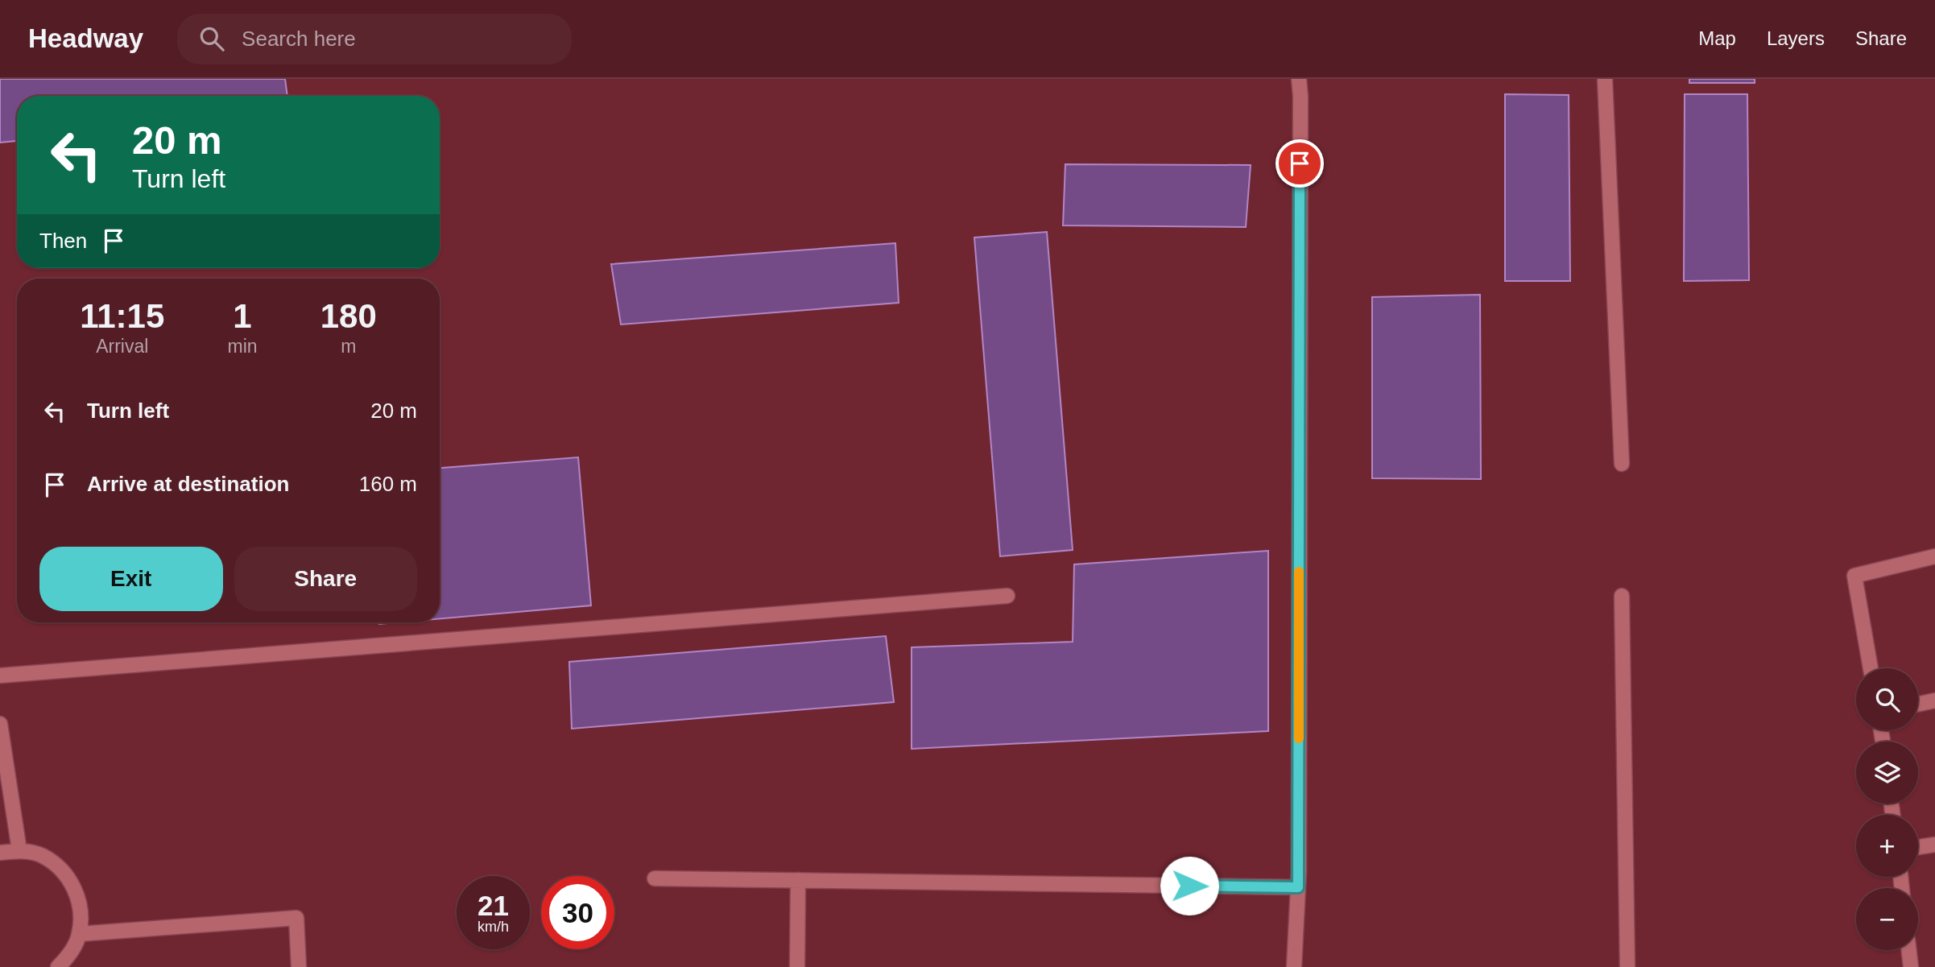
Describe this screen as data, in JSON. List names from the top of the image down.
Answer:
{
  "page": {
    "header": "Headway",
    "search": "Search here",
    "nav": ["Map", "Layers", "Share"],
    "turn": ["20 m", "Turn left"],
    "then": "Then",
    "eta": [
      "11:15",
      "Arrival",
      "1",
      "min",
      "180",
      "m"
    ],
    "list": [
      {
        "name": "Turn left",
        "value": "20 m"
      },
      {
        "name": "Arrive at destination",
        "value": "160 m"
      }
    ],
    "buttons": ["Exit", "Share"],
    "map_buttons": ["+", "−"],
    "speed": "21 km/h",
    "limit": "30"
  }
}
